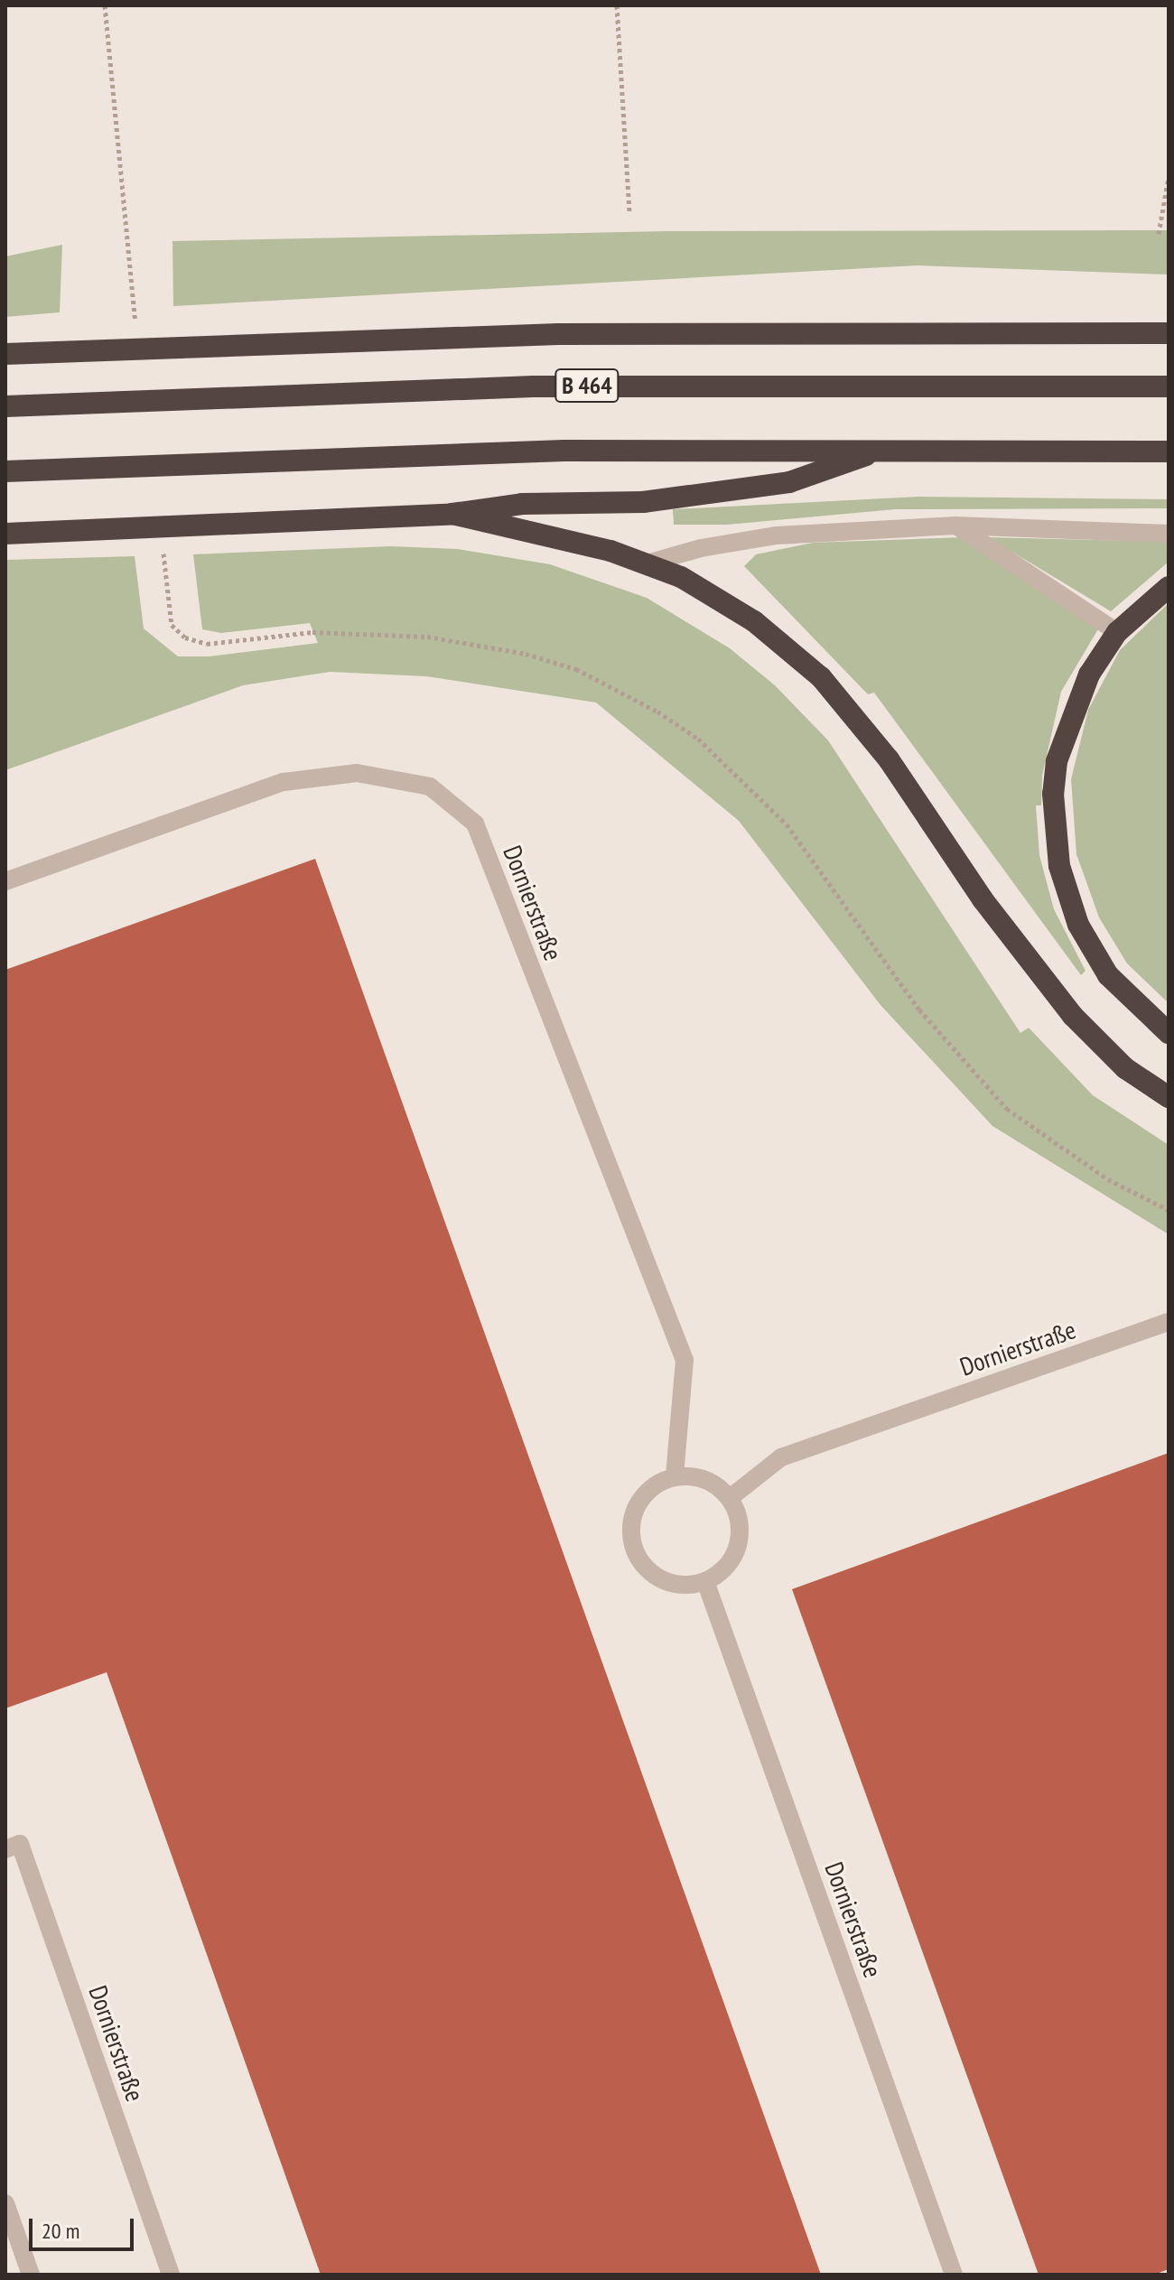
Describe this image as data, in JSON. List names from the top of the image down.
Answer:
{
  "streets": {
    "highway": ["B 464"],
    "lane": ["Dornierstraße"]
  },
  "scale_bar": "20 m"
}
